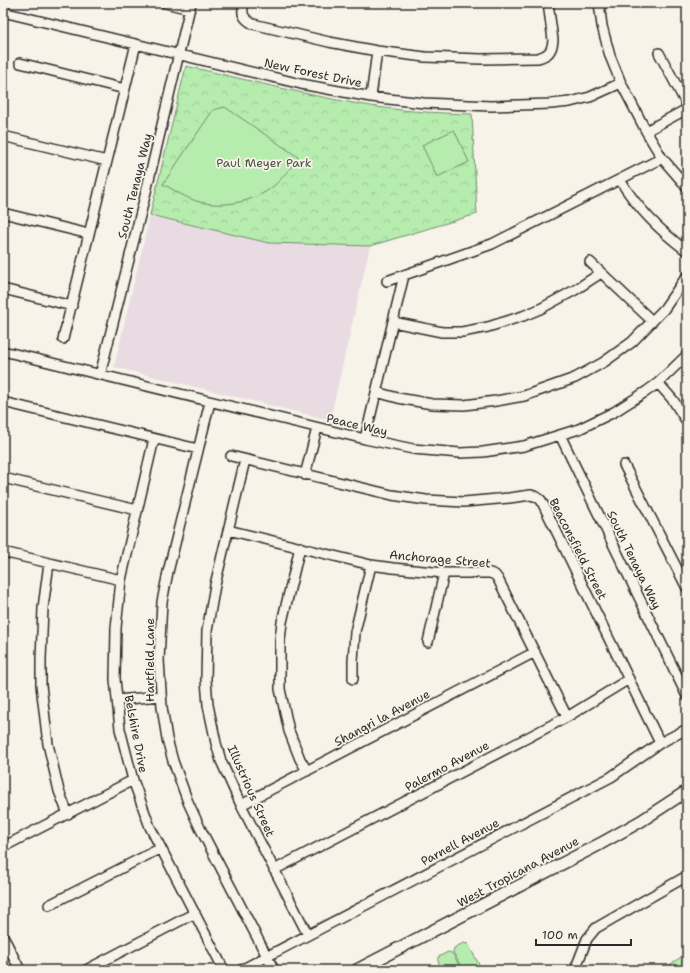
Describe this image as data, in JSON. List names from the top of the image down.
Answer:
{
  "streets": {
    "main road": ["West Tropicana Avenue"],
    "street": [
      "New Forest Drive",
      "South Tenaya Way",
      "Peace Way",
      "Beaconsfield Street",
      "Anchorage Street",
      "Hartfield Lane",
      "Shangri la Avenue",
      "Belshire Drive",
      "Palermo Avenue",
      "Illustrious Street",
      "Parnell Avenue"
    ]
  },
  "crossings": [
    ["New Forest Drive", "South Tenaya Way"],
    ["South Tenaya Way", "Peace Way"],
    ["Peace Way", "Hartfield Lane"],
    ["Beaconsfield Street", "Palermo Avenue"],
    ["Beaconsfield Street", "Illustrious Street"],
    ["Beaconsfield Street", "Parnell Avenue"],
    ["Anchorage Street", "Shangri la Avenue"],
    ["Anchorage Street", "Palermo Avenue"],
    ["Anchorage Street", "Illustrious Street"],
    ["Hartfield Lane", "Parnell Avenue"],
    ["Shangri la Avenue", "Illustrious Street"],
    ["Palermo Avenue", "Illustrious Street"],
    ["Illustrious Street", "Parnell Avenue"]
  ],
  "parks": ["Paul Meyer Park"],
  "scale_bar": "100 m"
}
